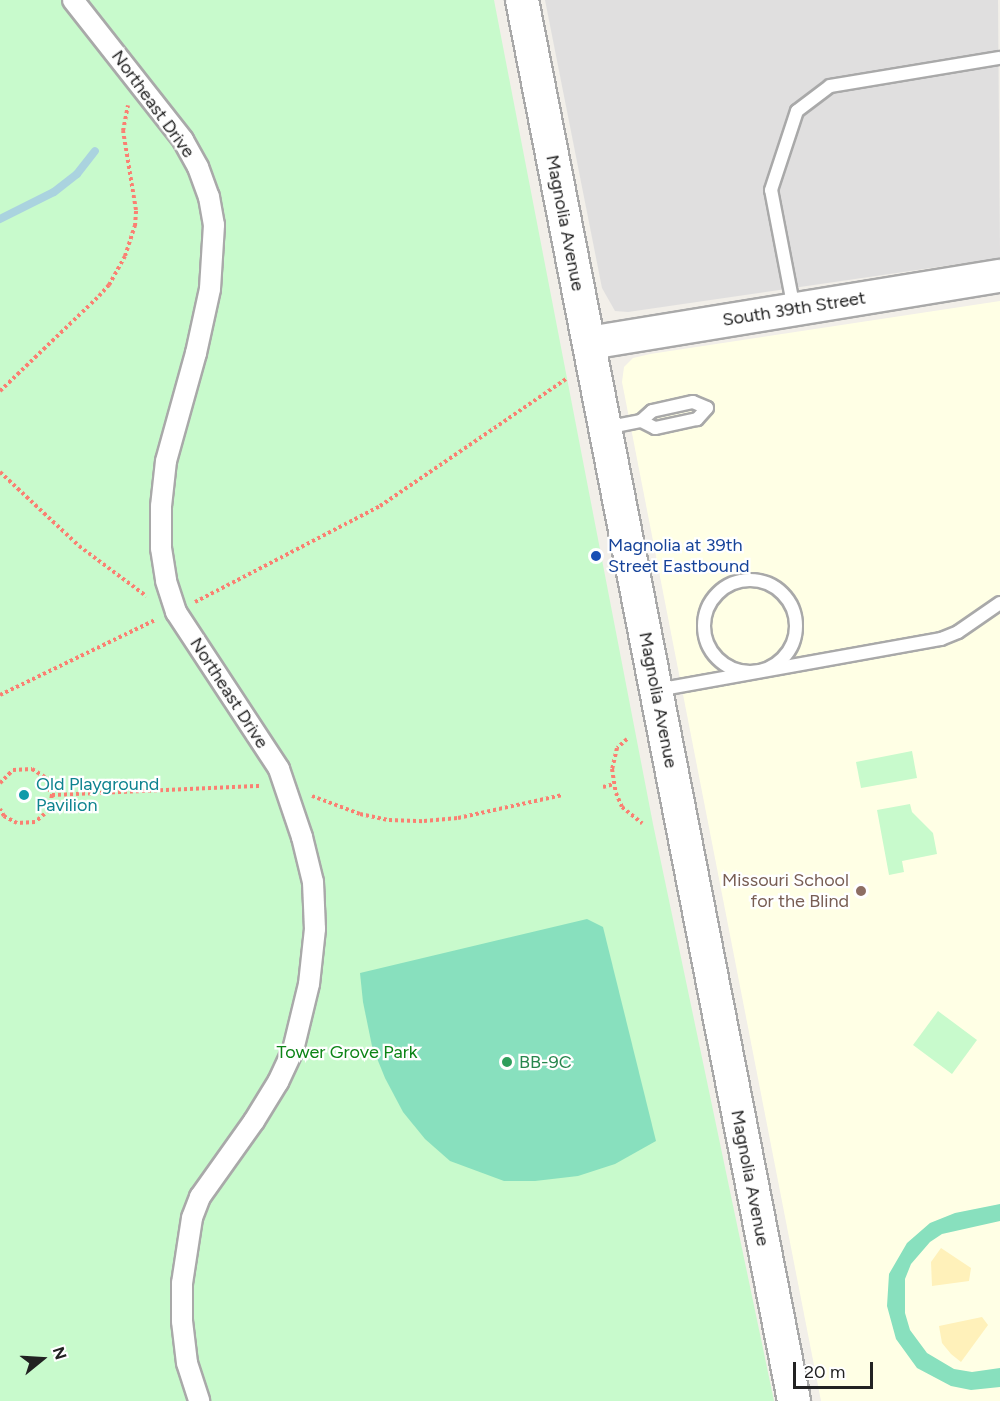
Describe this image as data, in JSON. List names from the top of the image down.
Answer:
{
  "streets": {
    "street": ["Northeast Drive", "Magnolia Avenue", "South 39th Street"]
  },
  "crossings": [
    ["Magnolia Avenue", "South 39th Street"]
  ],
  "parks": ["Tower Grove Park"],
  "places": [
    "Magnolia at 39th Street Eastbound",
    "Old Playground Pavilion",
    "Missouri School for the Blind",
    "BB-9C"
  ],
  "scale_bar": "20 m",
  "north": "right"
}
